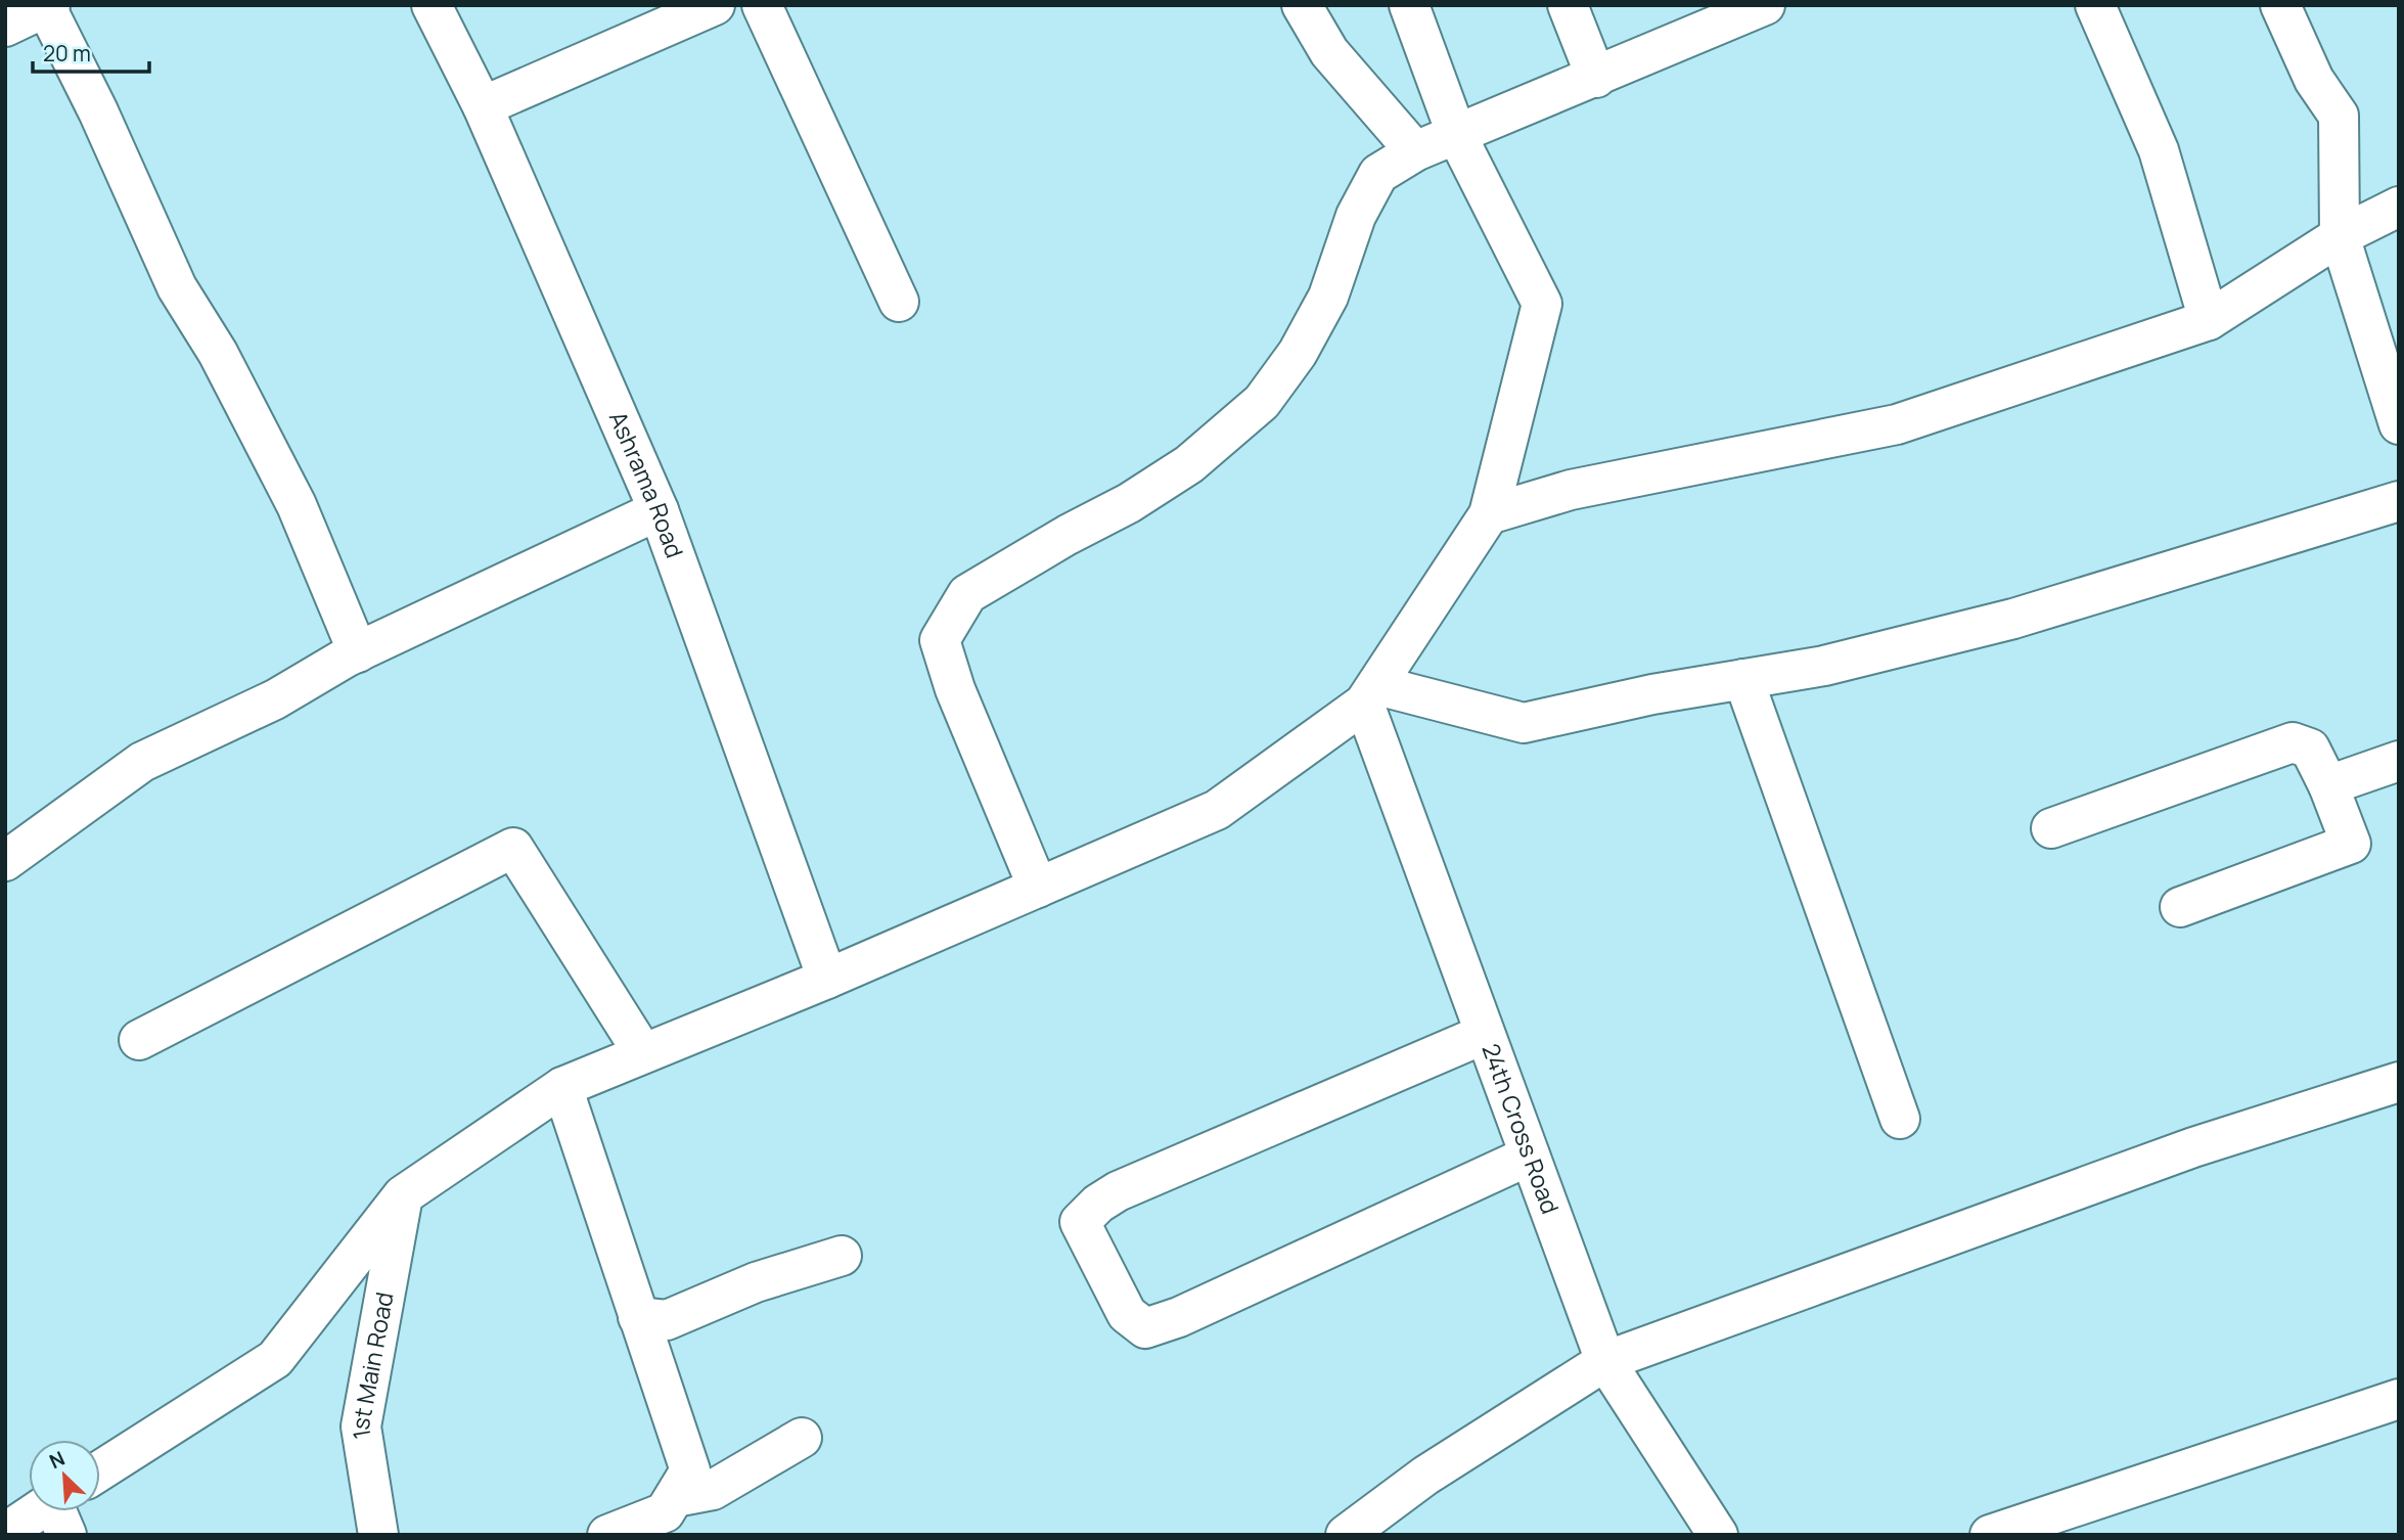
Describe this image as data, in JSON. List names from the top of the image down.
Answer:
{
  "streets": {
    "street": ["Ashrama Road", "24th Cross Road", "1st Main Road"]
  },
  "scale_bar": "20 m",
  "north": "top left"
}
